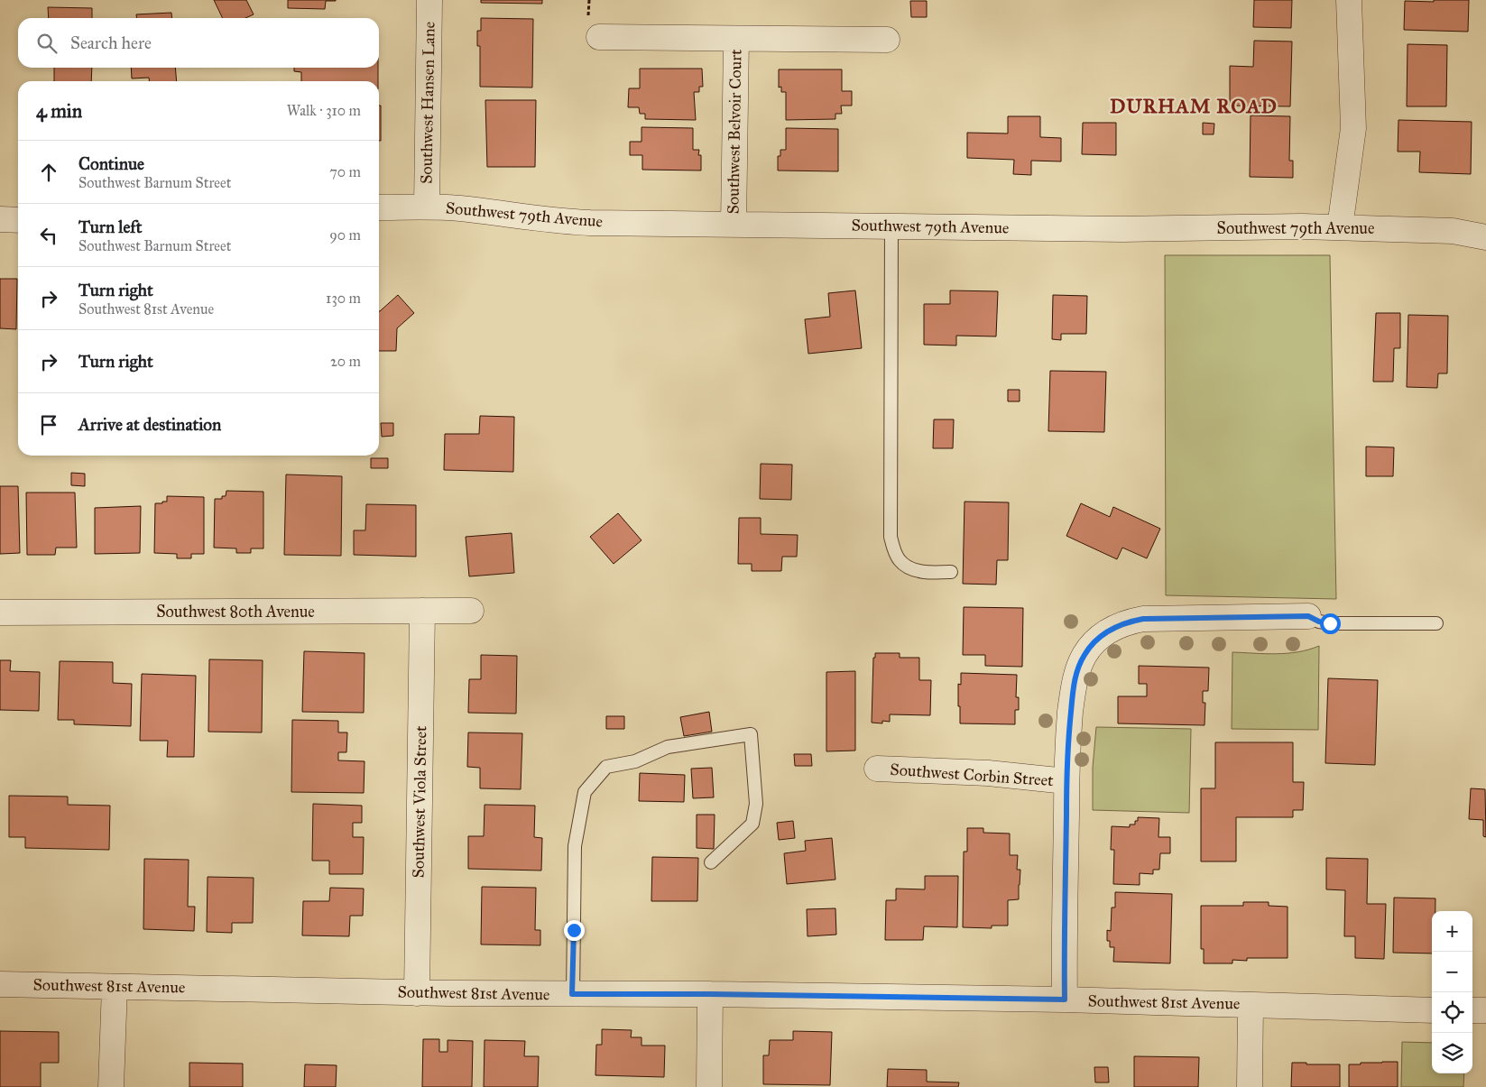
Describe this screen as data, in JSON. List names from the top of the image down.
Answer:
{
  "streets": {
    "street": [
      "Southwest Hansen Lane",
      "Southwest Belvoir Court",
      "Southwest 79th Avenue",
      "Southwest 80th Avenue",
      "Southwest Corbin Street",
      "Southwest Viola Street",
      "Southwest 81st Avenue"
    ]
  },
  "crossings": [
    ["Southwest Hansen Lane", "Southwest 79th Avenue"],
    ["Southwest Belvoir Court", "Southwest 79th Avenue"],
    ["Southwest 80th Avenue", "Southwest Viola Street"],
    ["Southwest Viola Street", "Southwest 81st Avenue"]
  ],
  "districts": ["DURHAM ROAD"],
  "page": {
    "search": "Search here",
    "heading": ["4 min", "Walk · 310 m"],
    "list": [
      ["Continue", "Southwest Barnum Street", "70 m"],
      ["Turn left", "Southwest Barnum Street", "90 m"],
      ["Turn right", "Southwest 81st Avenue", "130 m"],
      ["Turn right", "20 m"],
      "Arrive at destination"
    ],
    "map_buttons": ["+", "−"]
  }
}
